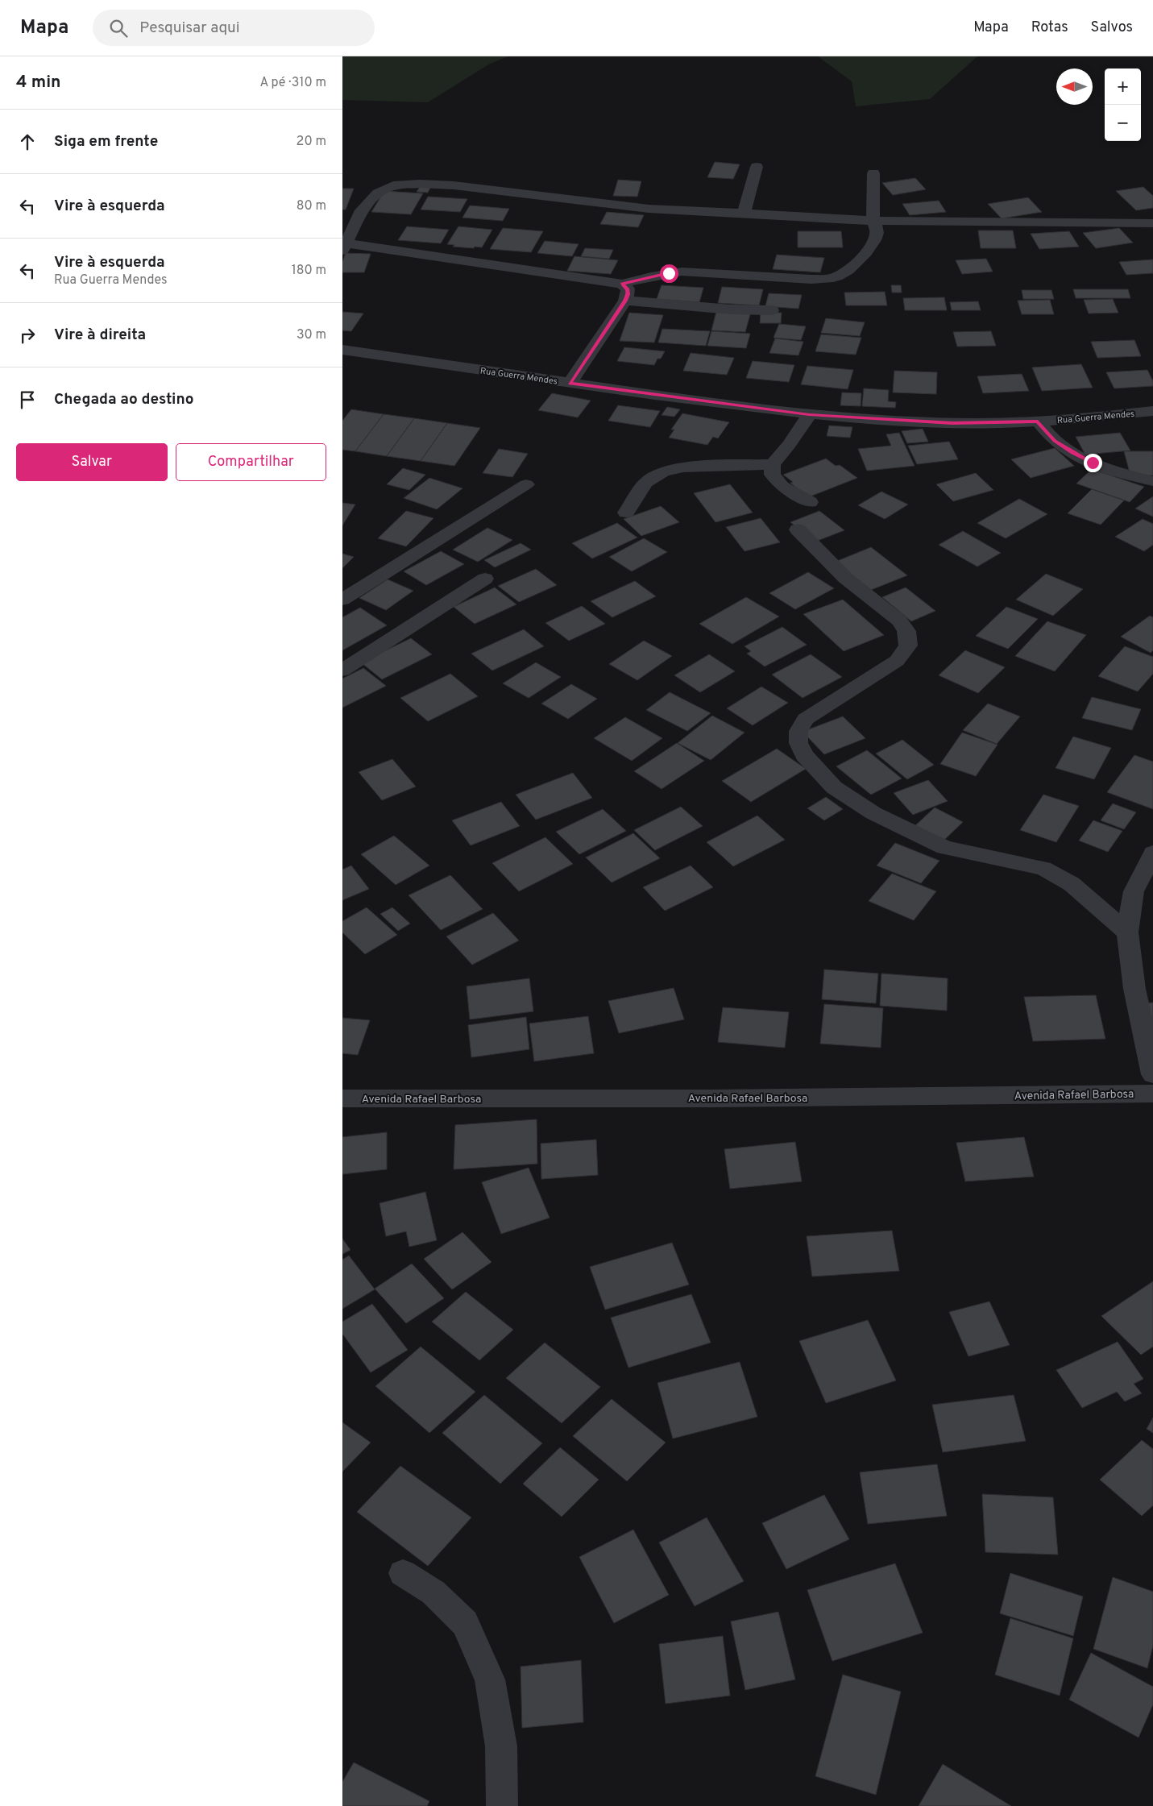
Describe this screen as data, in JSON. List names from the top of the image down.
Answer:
{
  "streets": {
    "street": ["Rua Guerra Mendes", "Avenida Rafael Barbosa"]
  },
  "north": "left",
  "page": {
    "header": "Mapa",
    "search": "Pesquisar aqui",
    "nav": ["Mapa", "Rotas", "Salvos"],
    "heading": ["4 min", "A pé · 310 m"],
    "map_buttons": ["+", "−"],
    "list": [
      ["Siga em frente", "20 m"],
      ["Vire à esquerda", "80 m"],
      ["Vire à esquerda", "Rua Guerra Mendes", "180 m"],
      ["Vire à direita", "30 m"],
      "Chegada ao destino"
    ],
    "buttons": ["Salvar", "Compartilhar"]
  }
}
